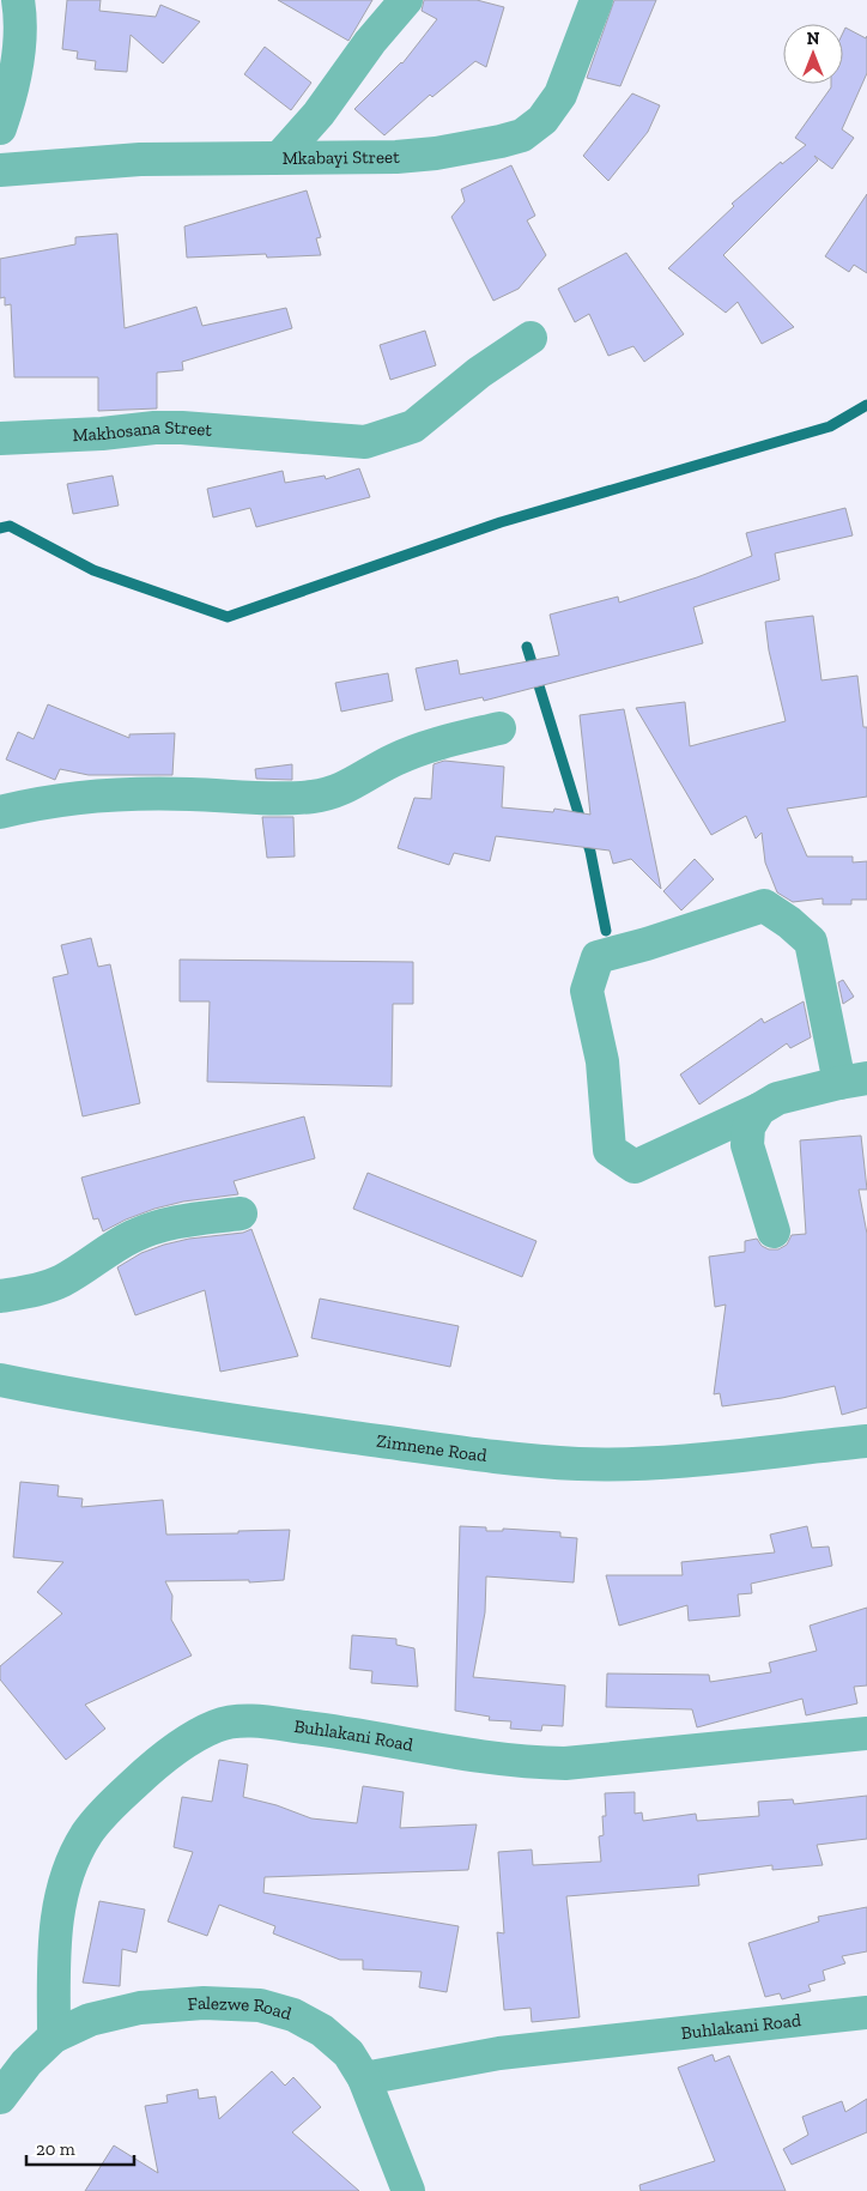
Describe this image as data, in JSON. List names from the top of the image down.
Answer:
{
  "streets": {
    "street": [
      "Mkabayi Street",
      "Makhosana Street",
      "Zimnene Road",
      "Buhlakani Road",
      "Falezwe Road"
    ]
  },
  "crossings": [
    ["Buhlakani Road", "Falezwe Road"]
  ],
  "scale_bar": "20 m",
  "north": "top"
}
